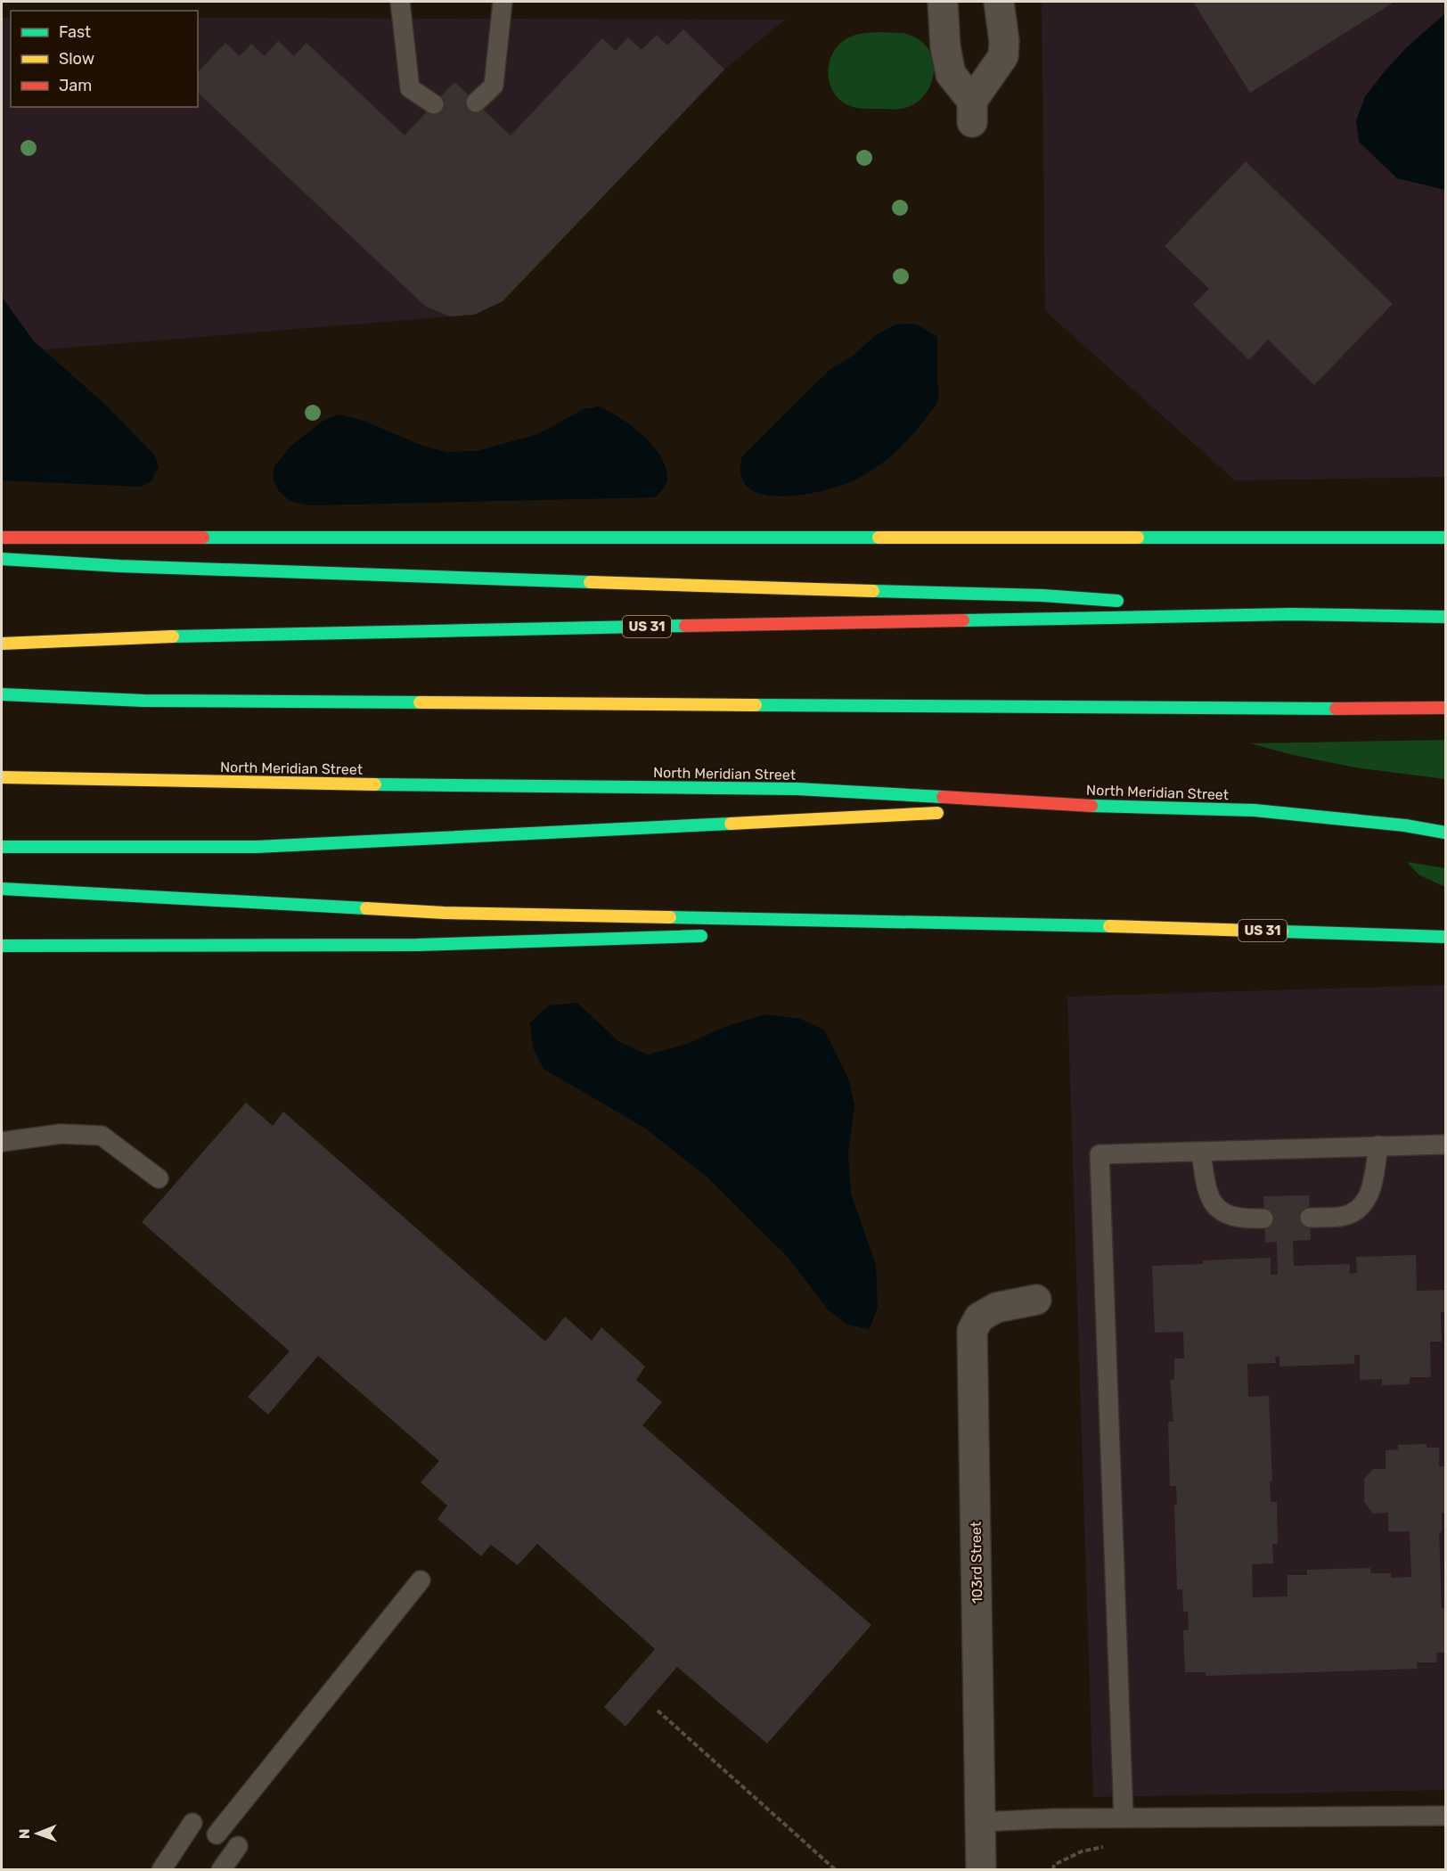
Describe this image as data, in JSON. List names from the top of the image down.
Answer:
{
  "streets": {
    "highway": ["US 31", "North Meridian Street"],
    "street": ["103rd Street"]
  },
  "legend": ["Fast", "Slow", "Jam"],
  "north": "left"
}
